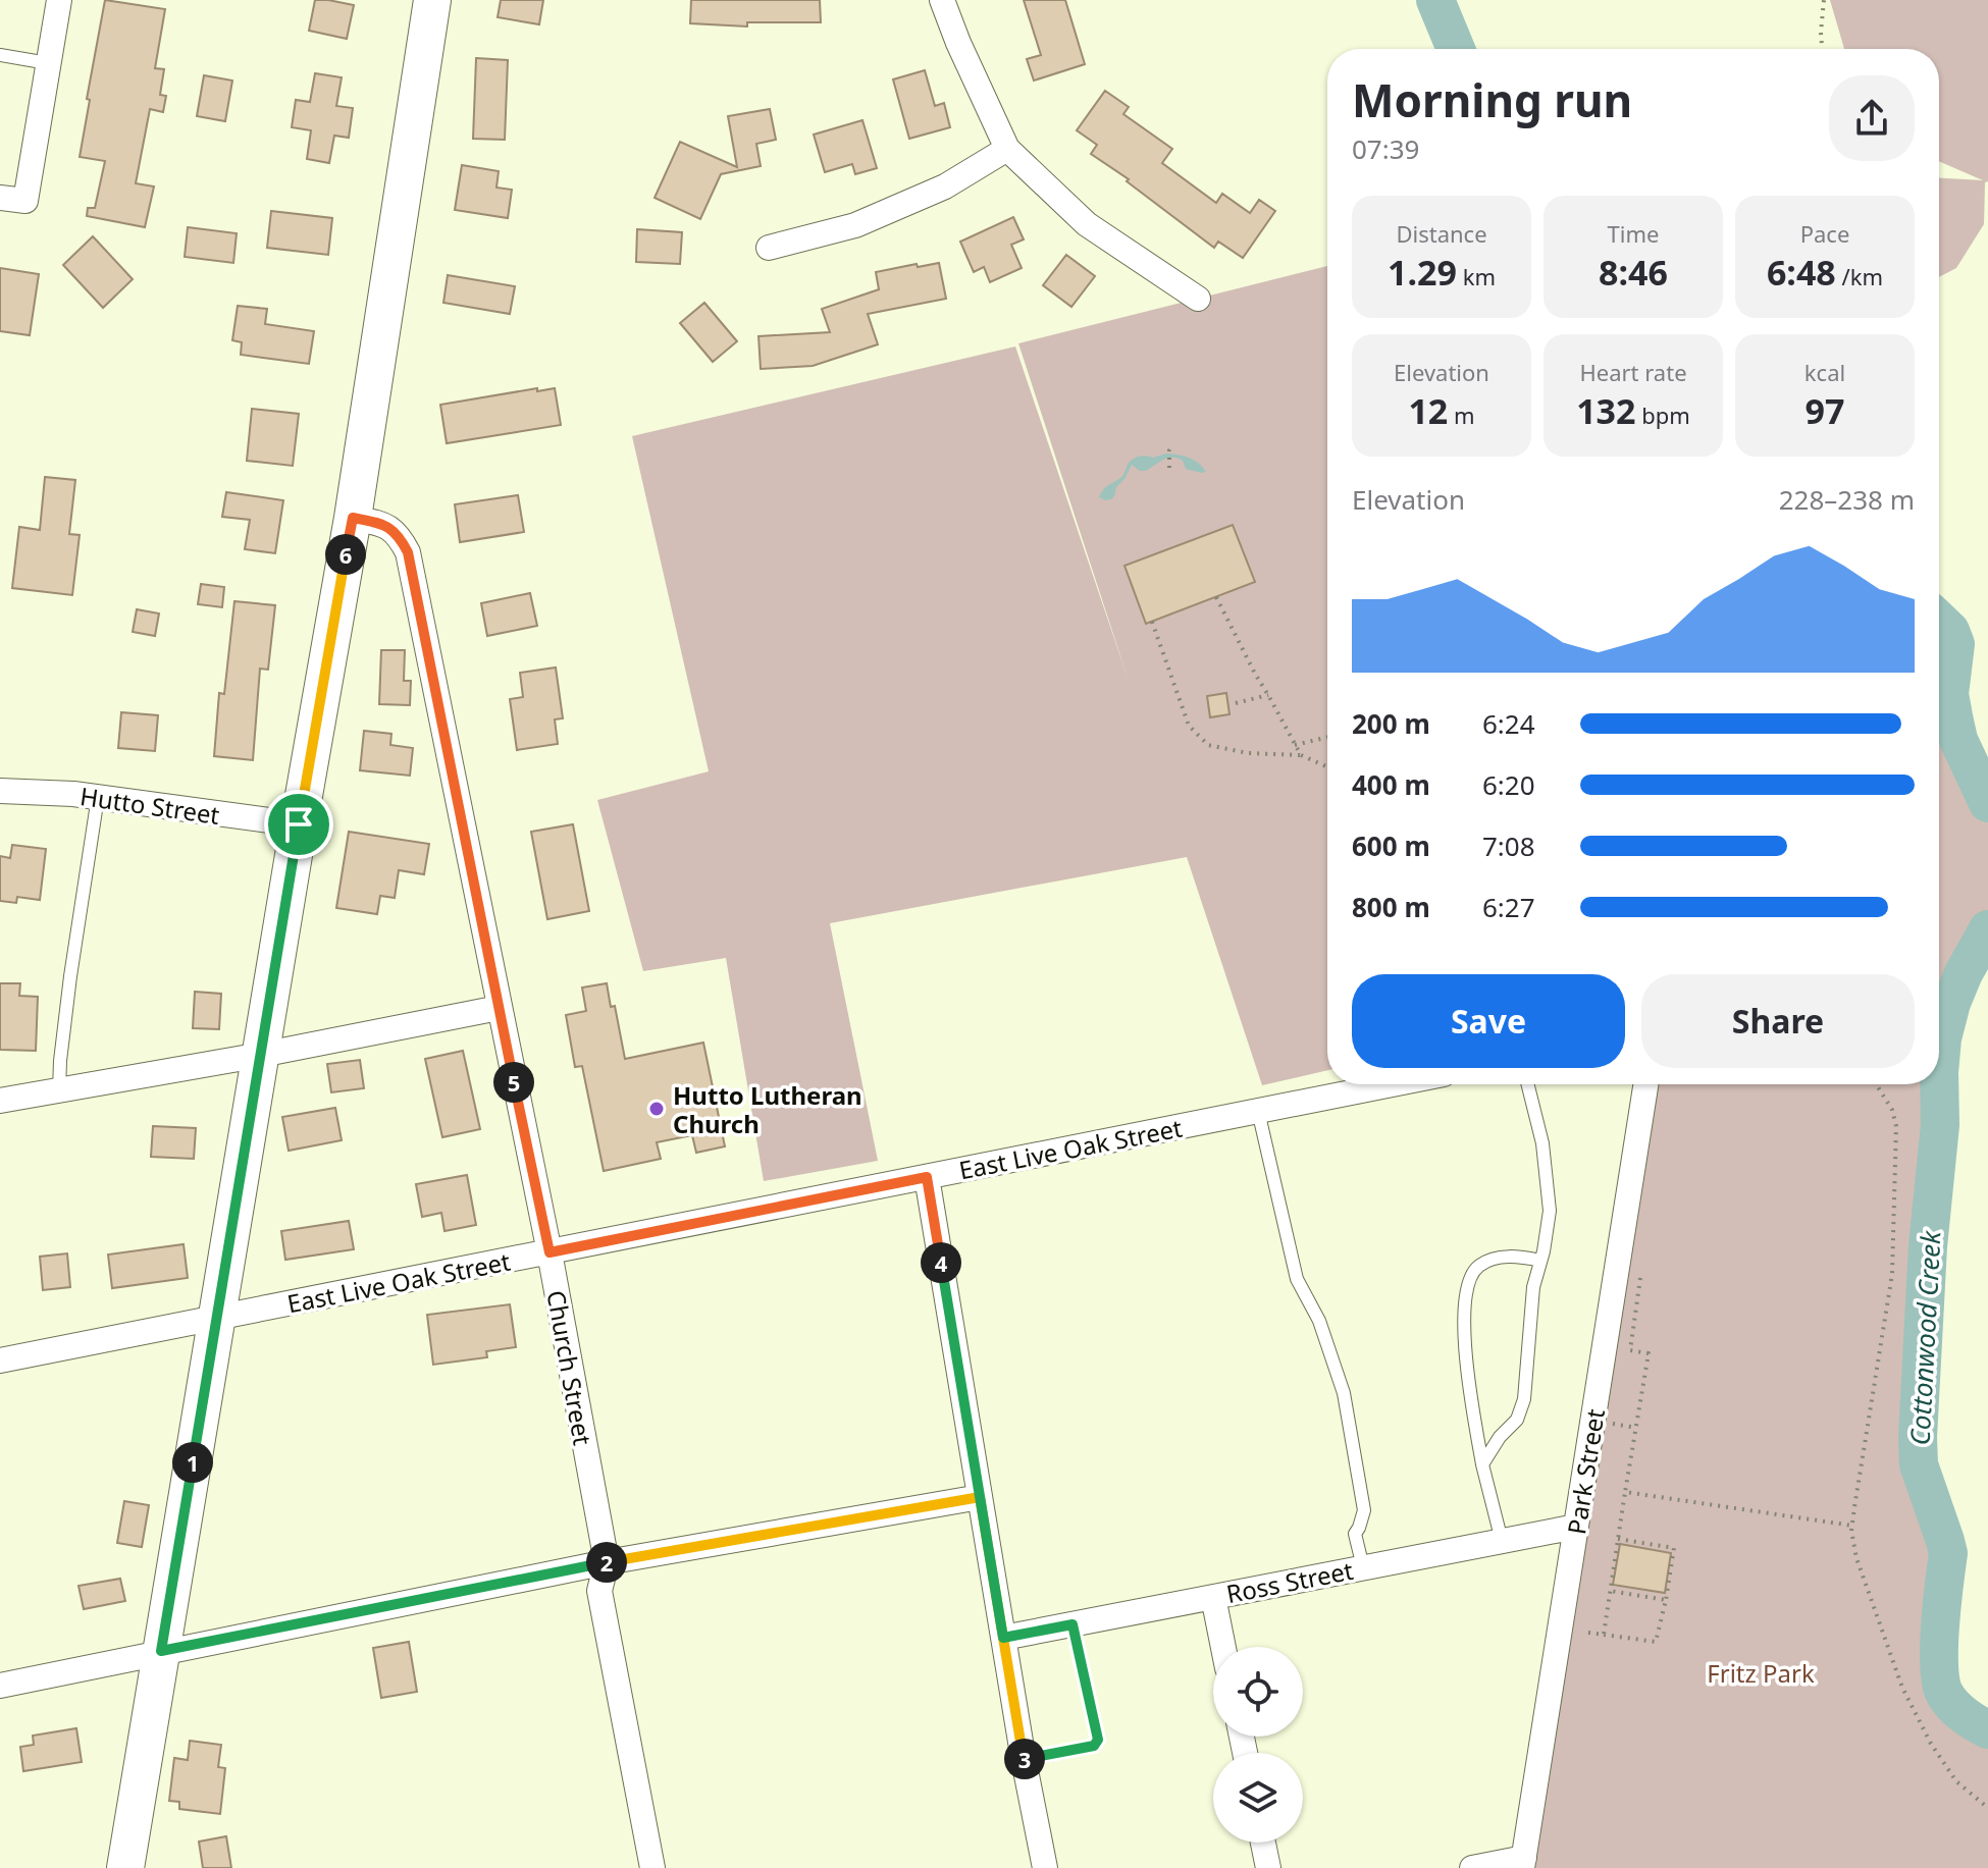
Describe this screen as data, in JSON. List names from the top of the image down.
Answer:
{
  "streets": {
    "street": [
      "Hutto Street",
      "East Live Oak Street",
      "Church Street",
      "Park Street",
      "Ross Street"
    ]
  },
  "crossings": [
    ["East Live Oak Street", "Church Street"],
    ["Park Street", "Ross Street"]
  ],
  "water": ["Cottonwood Creek"],
  "parks": ["Fritz Park"],
  "places": ["Hutto Lutheran Church"],
  "page": {
    "heading": ["Morning run", "07:39"],
    "stats": [
      ["Distance", "1.29 km"],
      ["Time", "8:46"],
      ["Pace", "6:48 /km"],
      ["Elevation", "12 m"],
      ["Heart rate", "132 bpm"],
      ["kcal", "97"]
    ],
    "chart": ["Elevation", "228–238 m"],
    "pins": [
      "6",
      "5",
      "4",
      "1",
      "2",
      "3"
    ],
    "list": [
      {
        "name": "200 m",
        "note": "6:24"
      },
      {
        "name": "400 m",
        "note": "6:20"
      },
      {
        "name": "600 m",
        "note": "7:08"
      },
      {
        "name": "800 m",
        "note": "6:27"
      }
    ],
    "buttons": ["Save", "Share"]
  }
}
